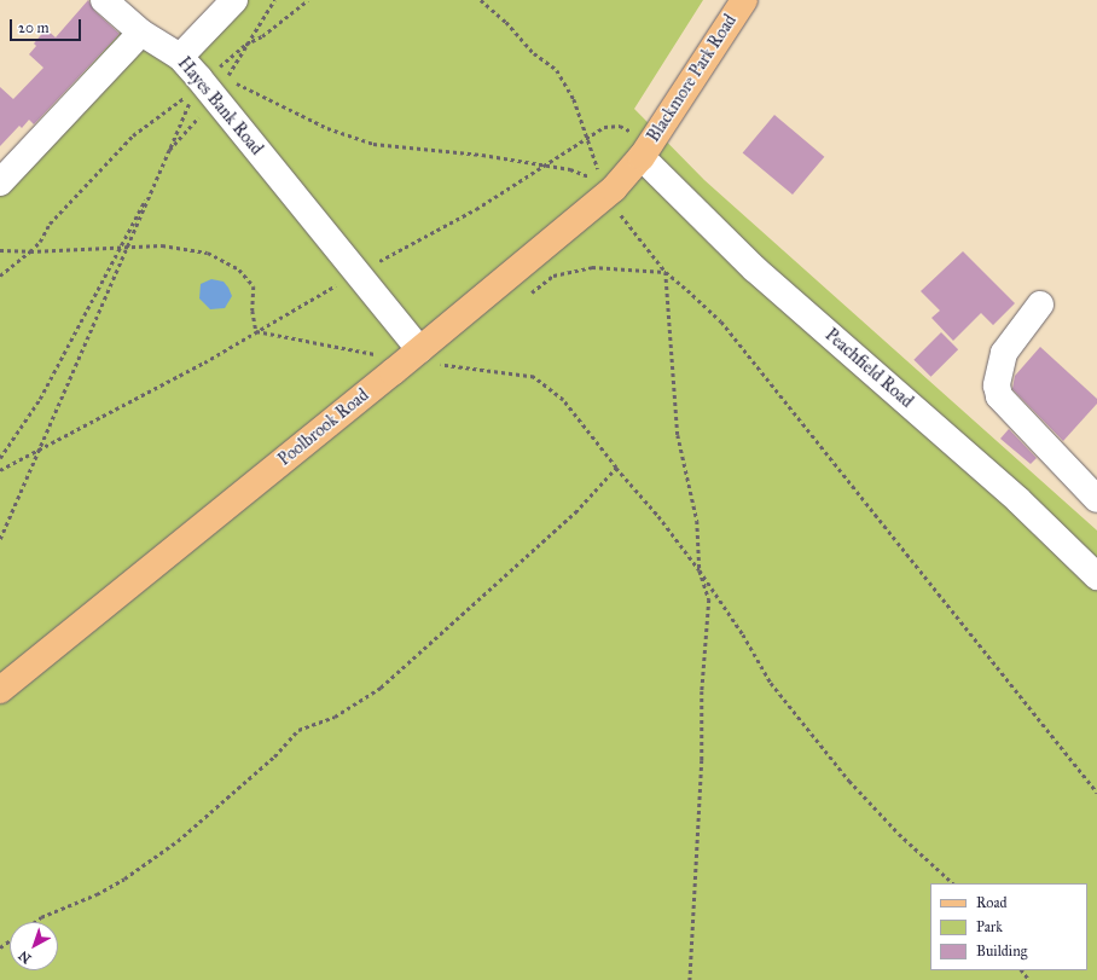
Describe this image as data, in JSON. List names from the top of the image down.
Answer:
{
  "streets": {
    "main road": ["Blackmore Park Road", "Poolbrook Road"],
    "street": ["Hayes Bank Road", "Peachfield Road"]
  },
  "crossings": [
    ["Blackmore Park Road", "Peachfield Road"],
    ["Blackmore Park Road", "Poolbrook Road"],
    ["Hayes Bank Road", "Poolbrook Road"],
    ["Peachfield Road", "Poolbrook Road"]
  ],
  "legend": ["Road", "Park", "Building"],
  "scale_bar": "20 m",
  "north": "bottom left"
}
